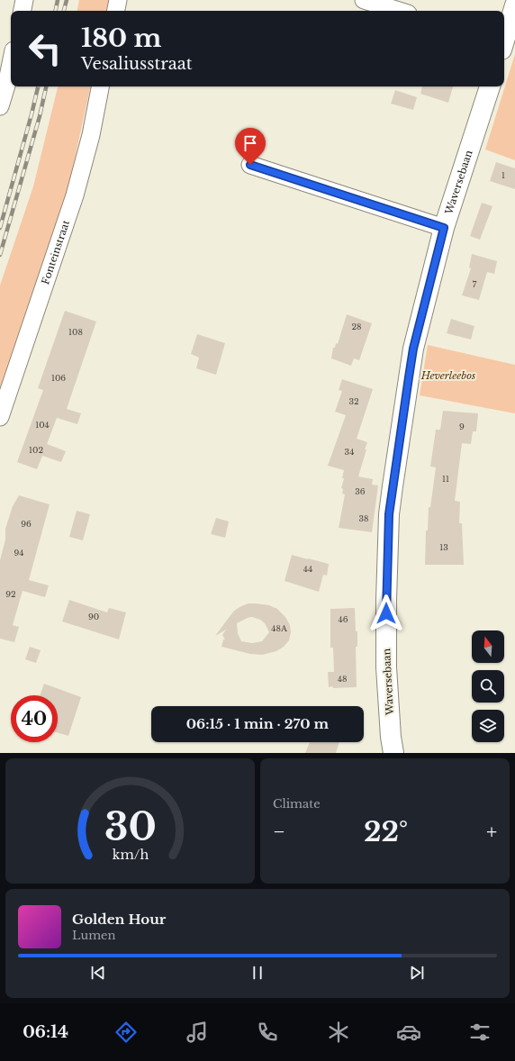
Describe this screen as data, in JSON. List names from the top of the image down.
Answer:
{
  "streets": {
    "street": ["Waversebaan", "Fonteinstraat"]
  },
  "parks": ["Heverleebos"],
  "house_numbers": [
    "1",
    "7",
    "28",
    "108",
    "106",
    "32",
    "104",
    "9",
    "102",
    "34",
    "11",
    "36",
    "38",
    "96",
    "13",
    "94",
    "44",
    "92",
    "90",
    "46",
    "48A",
    "48"
  ],
  "north": "top",
  "page": {
    "turn": ["180 m", "Vesaliusstraat"],
    "limit": "40",
    "trip": "06:15 · 1 min · 270 m",
    "tile": "Climate",
    "heat": ["−", "22°", "+"],
    "song": ["Golden Hour", "Lumen"],
    "tabs": "06:14",
    "gauge": ["30", "km/h"]
  }
}
